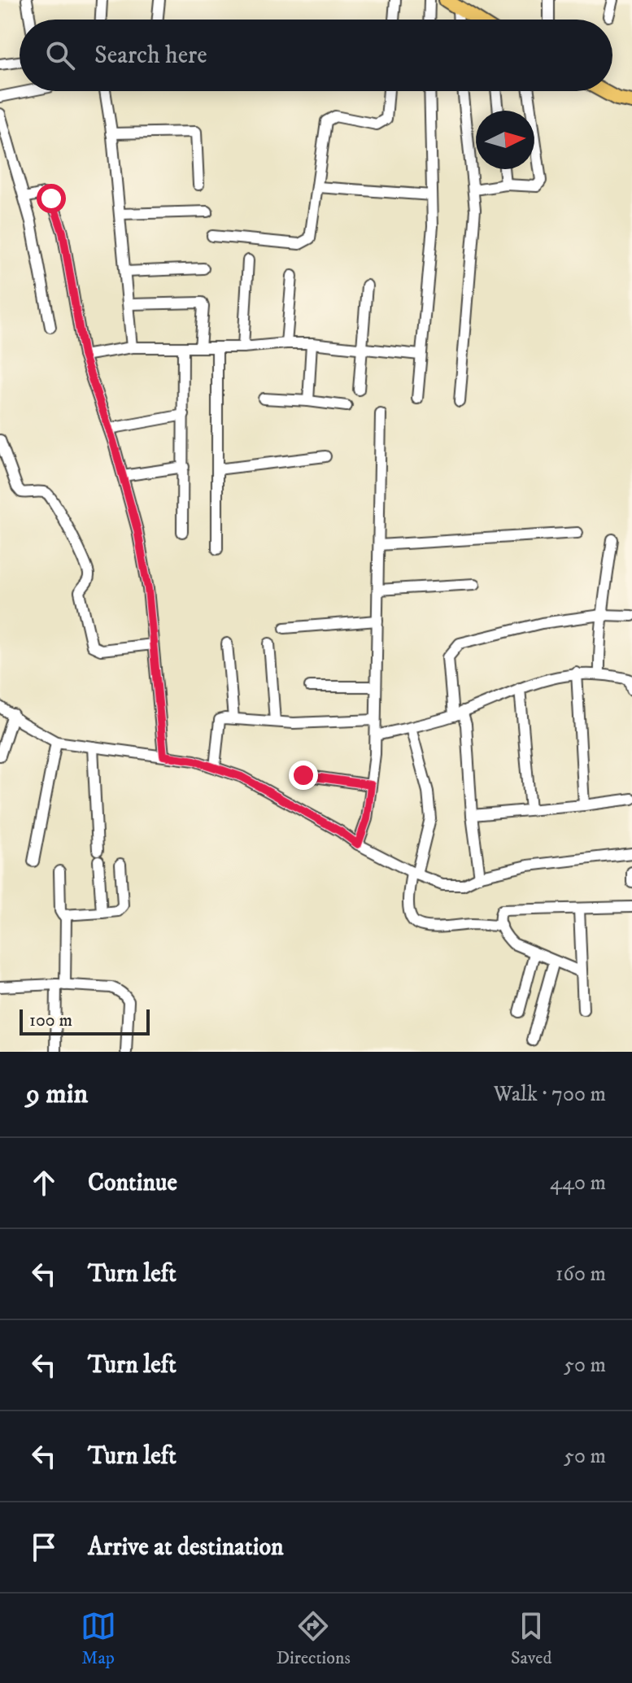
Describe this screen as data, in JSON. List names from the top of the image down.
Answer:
{
  "scale_bar": "100 m",
  "north": "right",
  "page": {
    "search": "Search here",
    "scale": "100 m",
    "heading": ["9 min", "Walk · 700 m"],
    "list": [
      ["Continue", "440 m"],
      ["Turn left", "160 m"],
      ["Turn left", "50 m"],
      ["Turn left", "50 m"],
      "Arrive at destination"
    ],
    "nav": ["Map", "Directions", "Saved"]
  }
}
